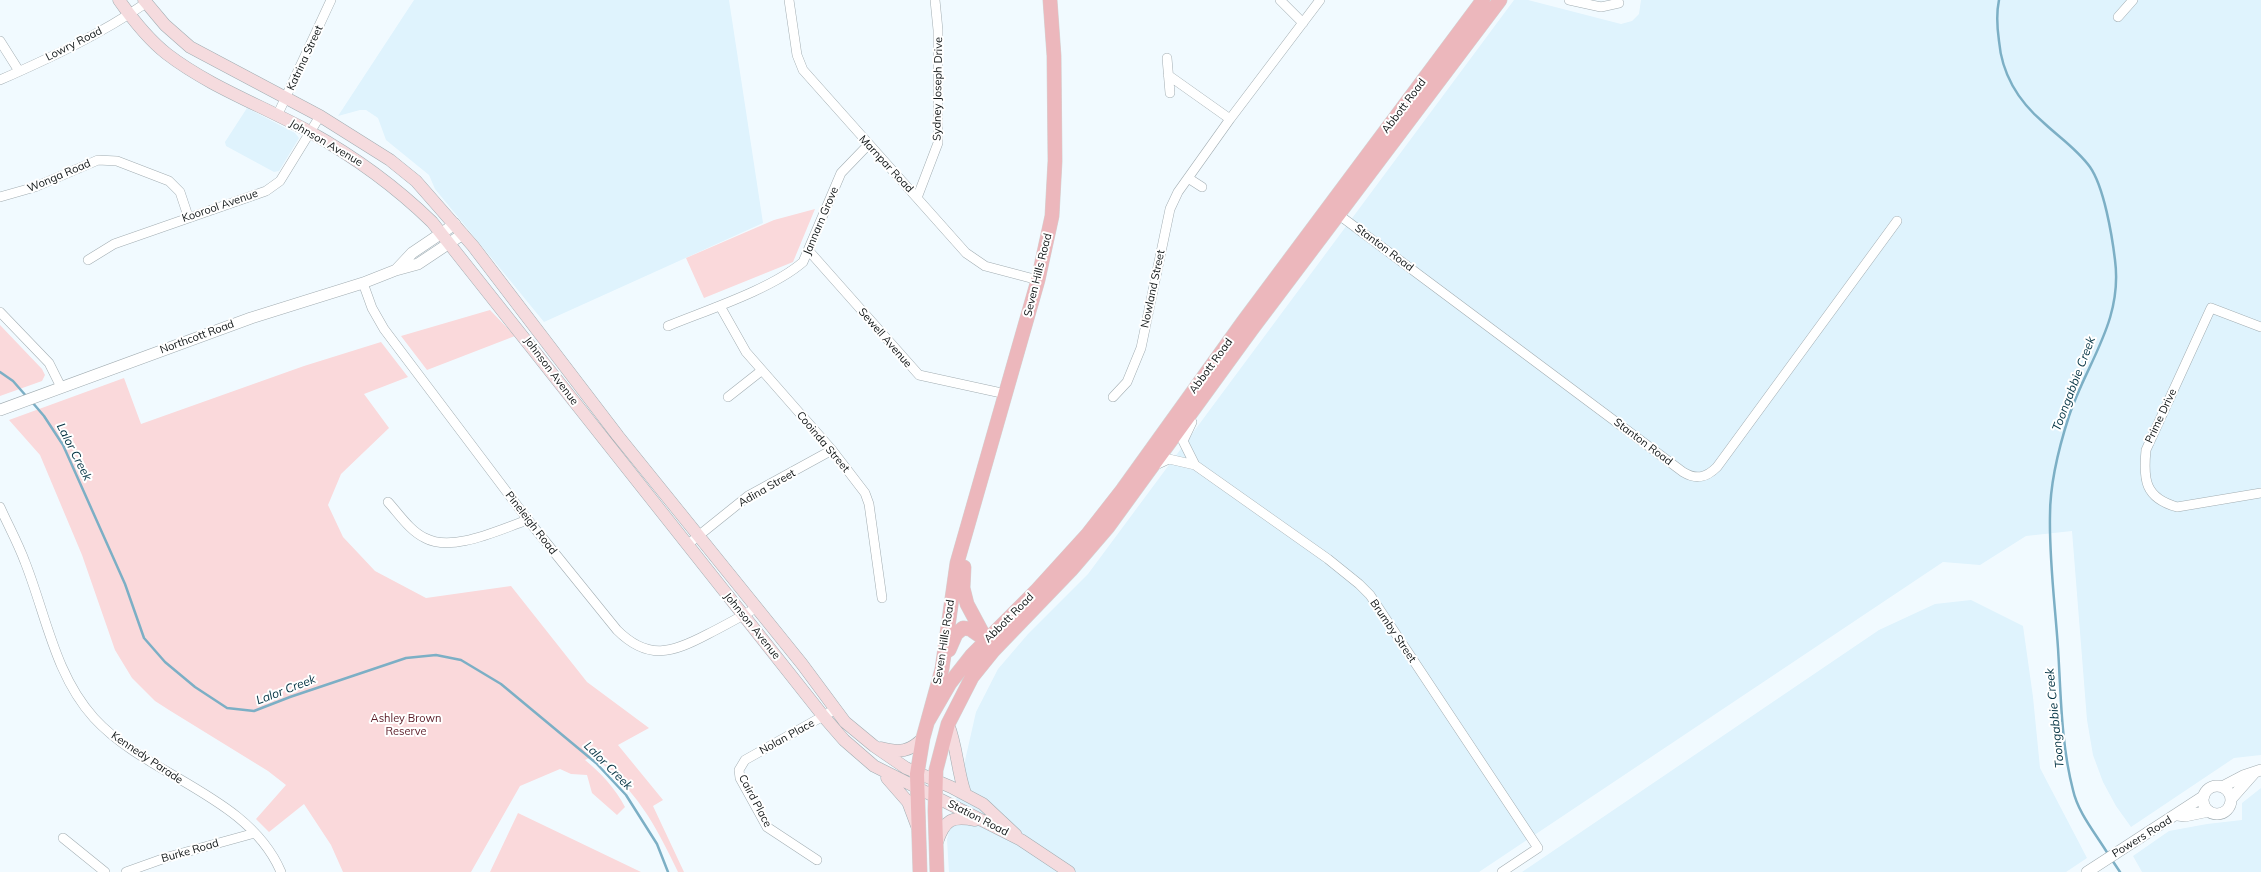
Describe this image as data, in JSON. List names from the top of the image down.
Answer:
{
  "streets": {
    "main road": [
      "Abbott Road",
      "Johnson Avenue",
      "Seven Hills Road",
      "Station Road"
    ],
    "street": [
      "Lowry Road",
      "Katrina Street",
      "Sydney Joseph Drive",
      "Marnpar Road",
      "Wonga Road",
      "Koorool Avenue",
      "Jannarn Grove",
      "Stanton Road",
      "Nowland Street",
      "Northcott Road",
      "Sewell Avenue",
      "Prime Drive",
      "Cooinda Street",
      "Adina Street",
      "Pineleigh Road",
      "Brumby Street",
      "Nolan Place",
      "Kennedy Parade",
      "Caird Place",
      "Powers Road",
      "Burke Road"
    ]
  },
  "crossings": [
    ["Lowry Road", "Johnson Avenue"],
    ["Katrina Street", "Johnson Avenue"],
    ["Sydney Joseph Drive", "Marnpar Road"],
    ["Abbott Road", "Stanton Road"],
    ["Abbott Road", "Seven Hills Road"],
    ["Abbott Road", "Brumby Street"],
    ["Johnson Avenue", "Koorool Avenue"],
    ["Johnson Avenue", "Seven Hills Road"],
    ["Johnson Avenue", "Northcott Road"],
    ["Johnson Avenue", "Adina Street"],
    ["Johnson Avenue", "Pineleigh Road"],
    ["Johnson Avenue", "Nolan Place"],
    ["Johnson Avenue", "Station Road"],
    ["Marnpar Road", "Jannarn Grove"],
    ["Marnpar Road", "Seven Hills Road"],
    ["Wonga Road", "Koorool Avenue"],
    ["Jannarn Grove", "Sewell Avenue"],
    ["Jannarn Grove", "Cooinda Street"],
    ["Seven Hills Road", "Sewell Avenue"],
    ["Northcott Road", "Pineleigh Road"],
    ["Cooinda Street", "Adina Street"],
    ["Nolan Place", "Caird Place"],
    ["Kennedy Parade", "Burke Road"]
  ],
  "water": ["Toongabbie Creek", "Lalor Creek"],
  "parks": ["Ashley Brown Reserve"]
}
